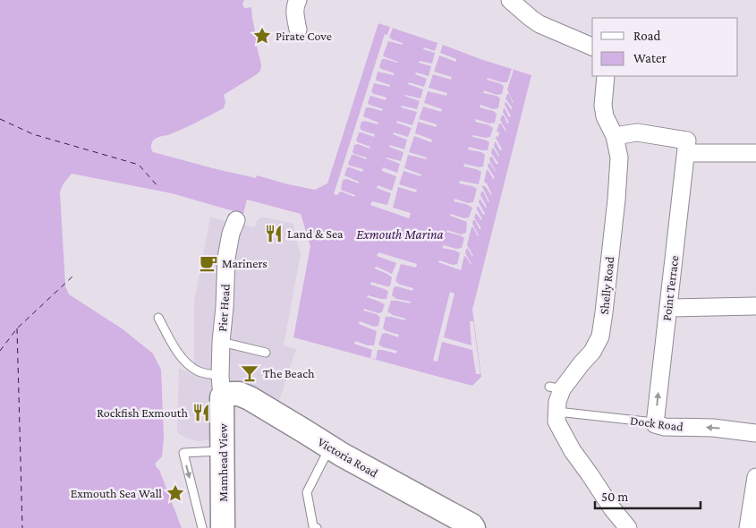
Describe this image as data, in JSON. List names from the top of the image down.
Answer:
{
  "streets": {
    "street": [
      "Shelly Road",
      "Point Terrace",
      "Pier Head",
      "Dock Road",
      "Victoria Road",
      "Mamhead View"
    ]
  },
  "crossings": [
    ["Shelly Road", "Dock Road"],
    ["Point Terrace", "Dock Road"],
    ["Pier Head", "Victoria Road"],
    ["Pier Head", "Mamhead View"],
    ["Victoria Road", "Mamhead View"]
  ],
  "one_way": ["Point Terrace", "Dock Road"],
  "water": ["Exmouth Marina"],
  "places": {
    "place": ["Pirate Cove", "Exmouth Sea Wall"],
    "restaurant": ["Land & Sea", "Rockfish Exmouth"],
    "cafe": ["Mariners"],
    "bar": ["The Beach"]
  },
  "legend": ["Road", "Water"],
  "scale_bar": "50 m"
}
